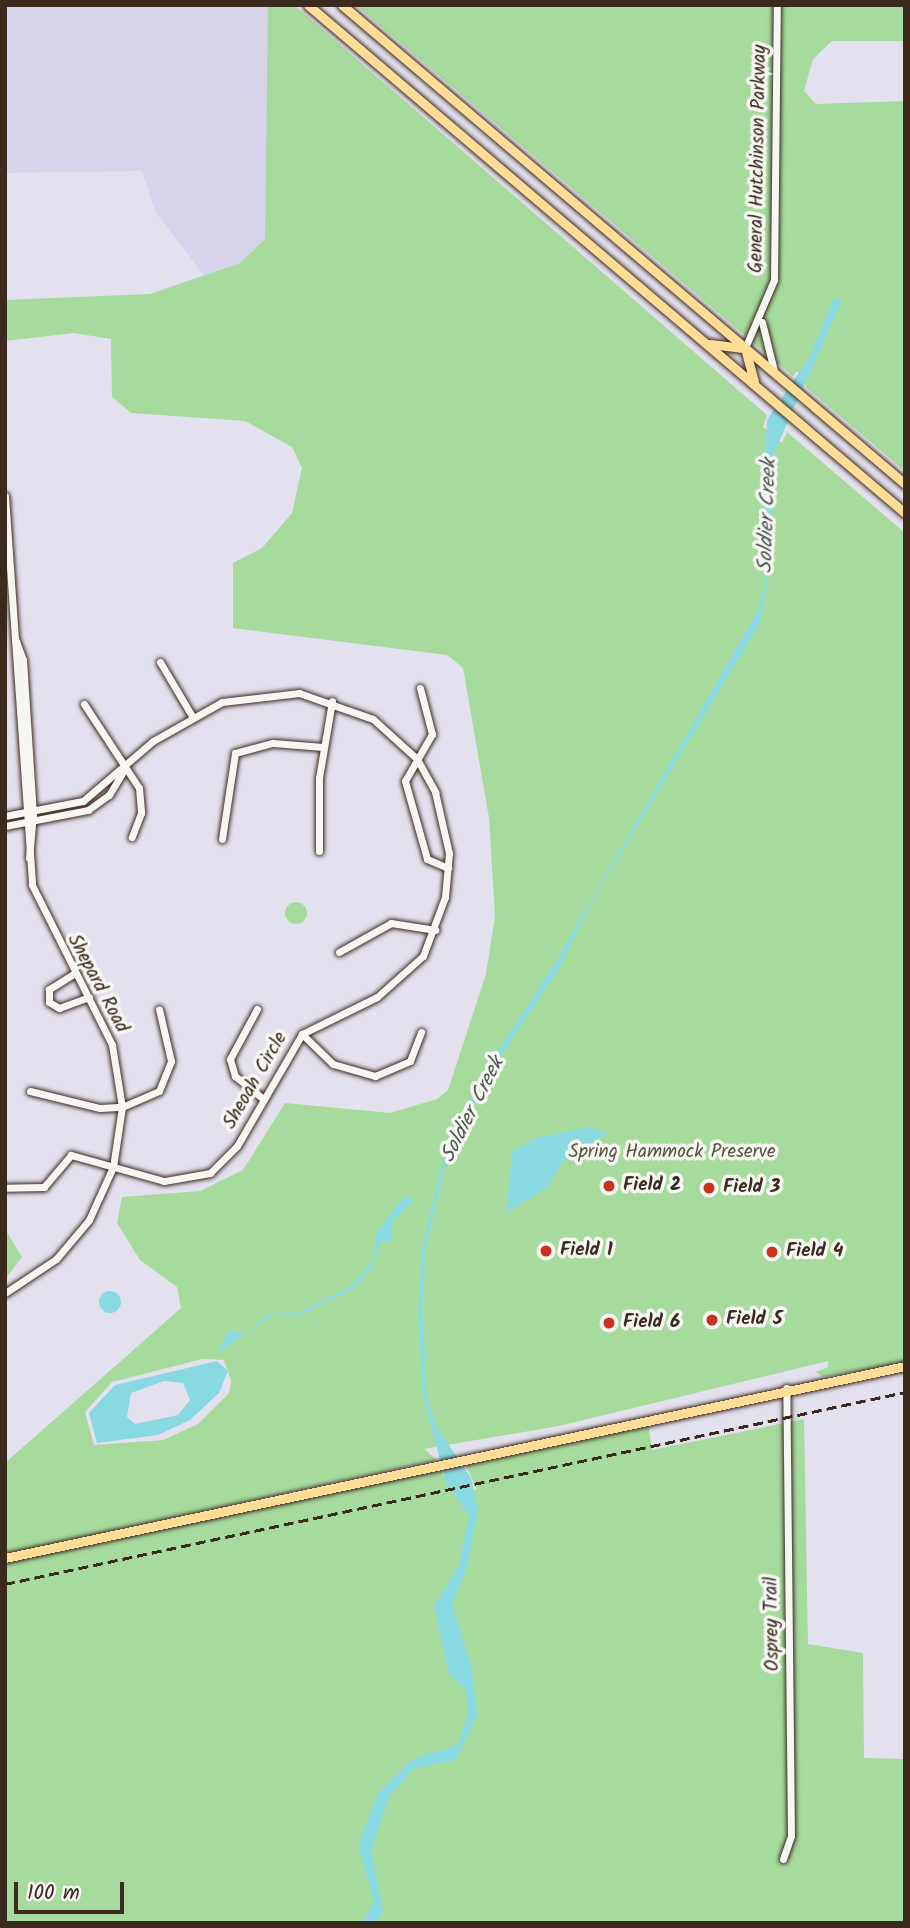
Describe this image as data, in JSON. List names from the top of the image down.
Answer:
{
  "streets": {
    "street": [
      "General Hutchinson Parkway",
      "Shepard Road",
      "Sheoah Circle",
      "Osprey Trail"
    ]
  },
  "crossings": [
    ["Shepard Road", "Sheoah Circle"]
  ],
  "water": ["Soldier Creek"],
  "parks": ["Spring Hammock Preserve"],
  "places": [
    "Field 2",
    "Field 3",
    "Field 1",
    "Field 4",
    "Field 5",
    "Field 6"
  ],
  "scale_bar": "100 m"
}
